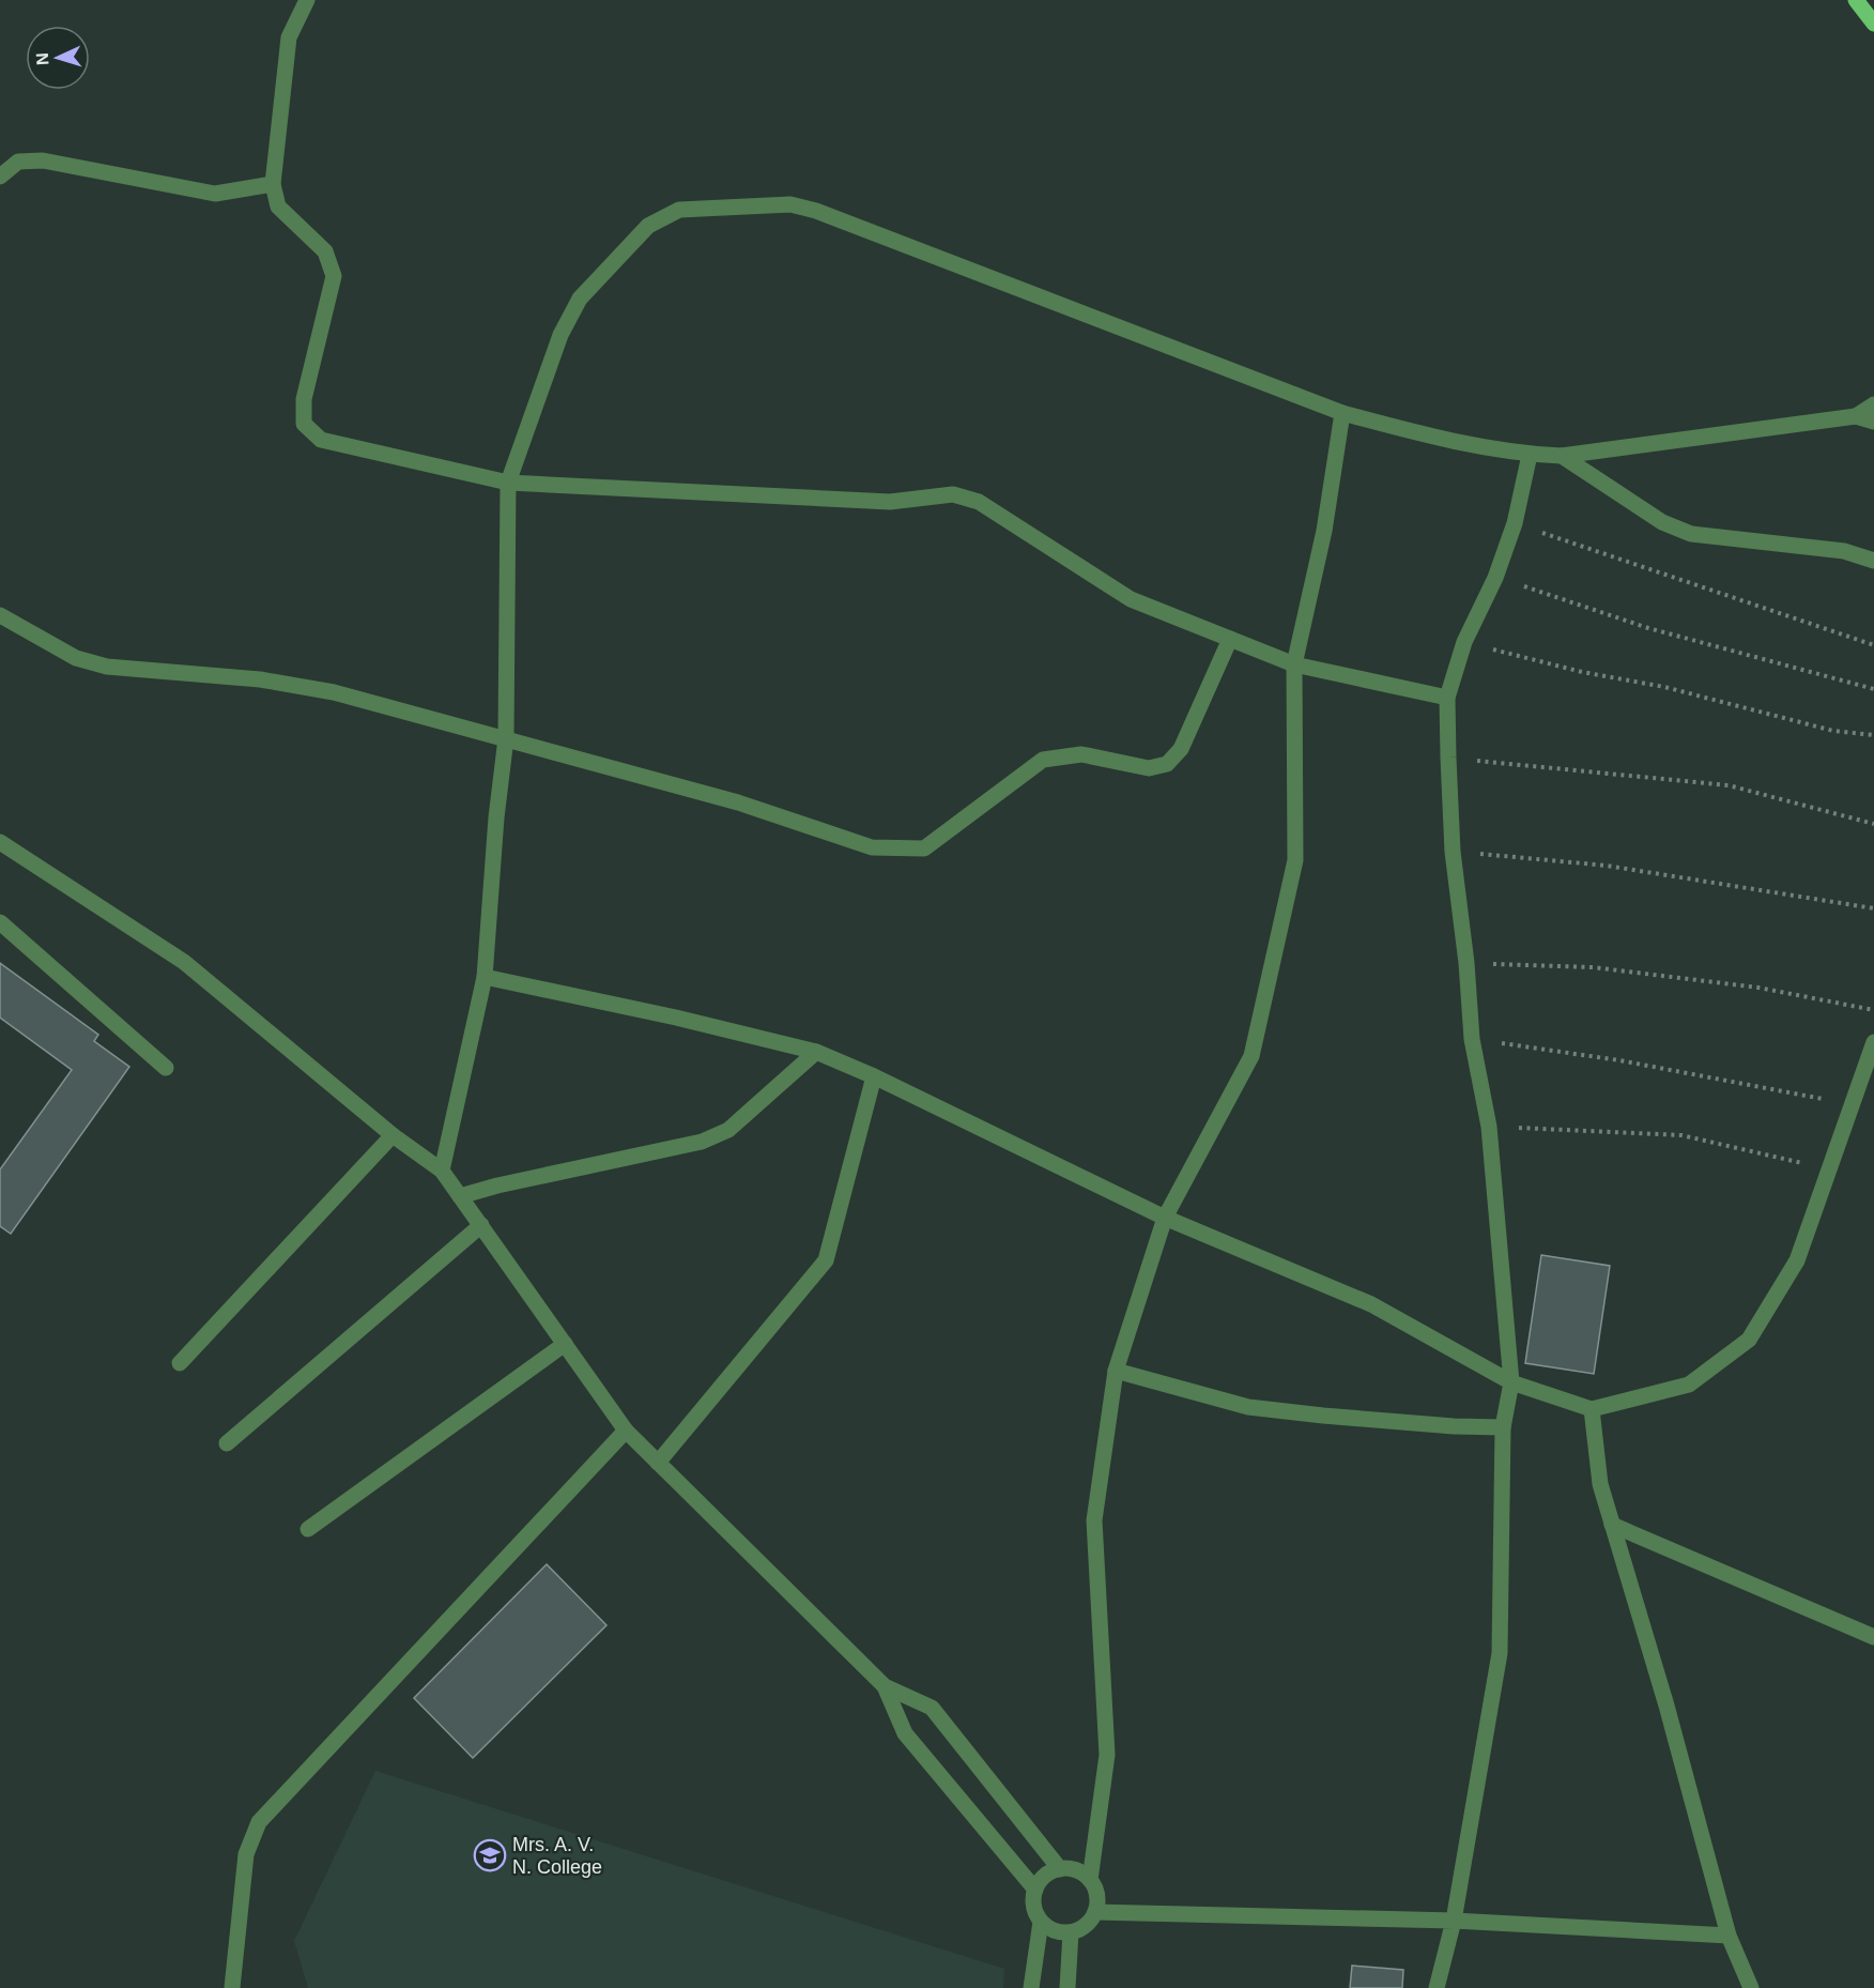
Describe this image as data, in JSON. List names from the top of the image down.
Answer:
{
  "places": {
    "school or university": ["Mrs. A. V. N. College"]
  },
  "north": "left"
}
